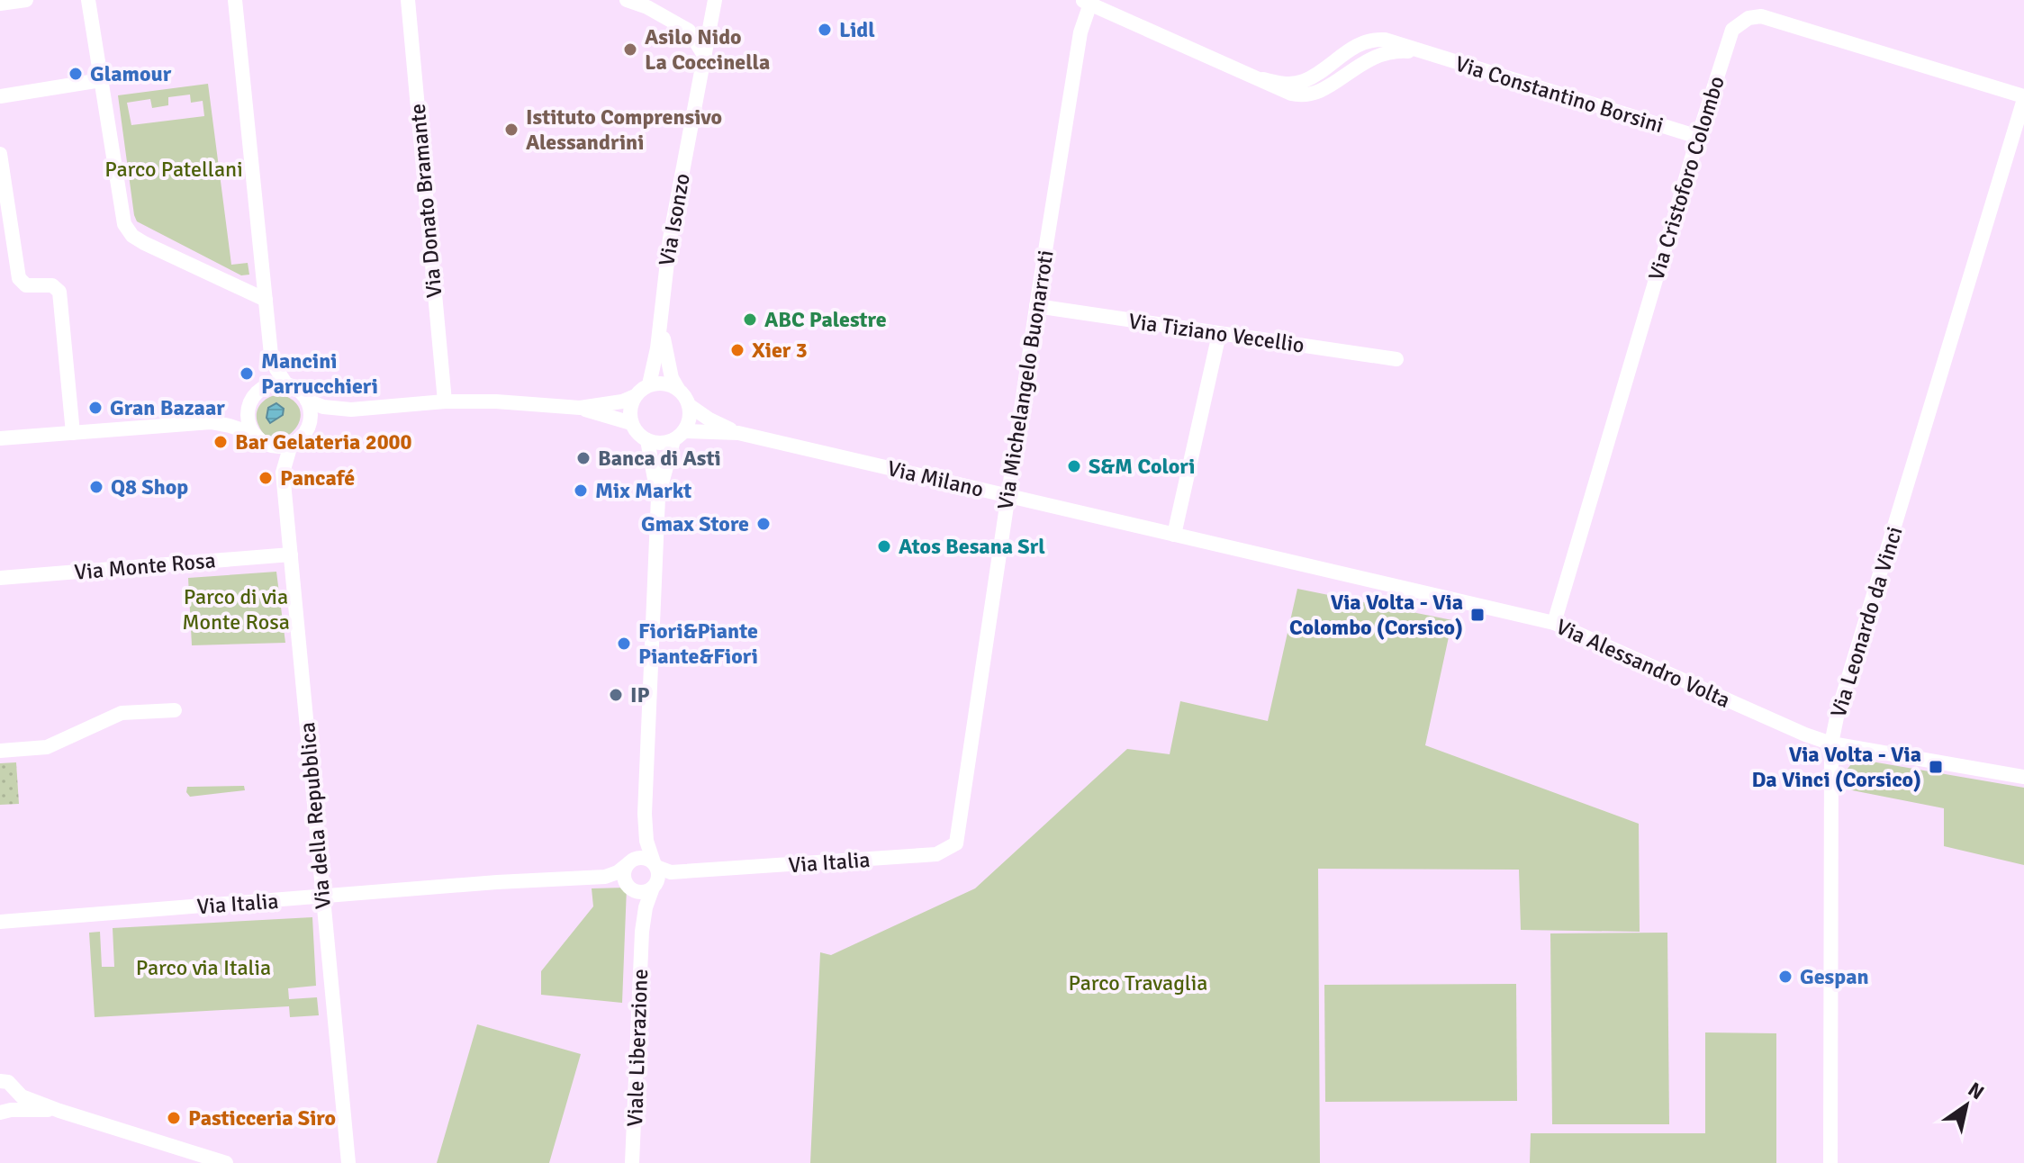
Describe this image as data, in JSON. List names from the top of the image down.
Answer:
{
  "streets": {
    "street": [
      "Via Constantino Borsini",
      "Via Cristoforo Colombo",
      "Via Donato Bramante",
      "Via Isonzo",
      "Via Tiziano Vecellio",
      "Via Michelangelo Buonarroti",
      "Via Milano",
      "Via Monte Rosa",
      "Via Leonardo da Vinci",
      "Via Alessandro Volta",
      "Via della Repubblica",
      "Via Italia",
      "Viale Liberazione"
    ]
  },
  "crossings": [
    ["Via Constantino Borsini", "Via Cristoforo Colombo"],
    ["Via Constantino Borsini", "Via Michelangelo Buonarroti"],
    ["Via Cristoforo Colombo", "Via Leonardo da Vinci"],
    ["Via Cristoforo Colombo", "Via Alessandro Volta"],
    ["Via Isonzo", "Via Milano"],
    ["Via Tiziano Vecellio", "Via Michelangelo Buonarroti"],
    ["Via Michelangelo Buonarroti", "Via Milano"],
    ["Via Michelangelo Buonarroti", "Via Italia"],
    ["Via Milano", "Via Alessandro Volta"],
    ["Via Monte Rosa", "Via della Repubblica"],
    ["Via Leonardo da Vinci", "Via Alessandro Volta"],
    ["Via della Repubblica", "Via Italia"],
    ["Via Italia", "Viale Liberazione"]
  ],
  "parks": [
    "Parco Patellani",
    "Parco di via Monte Rosa",
    "Parco via Italia",
    "Parco Travaglia"
  ],
  "places": {
    "other": [
      "Lidl",
      "Asilo Nido La Coccinella",
      "Glamour",
      "Istituto Comprensivo Alessandrini",
      "ABC Palestre",
      "Xier 3",
      "Mancini Parrucchieri",
      "Gran Bazaar",
      "Bar Gelateria 2000",
      "Banca di Asti",
      "S&M Colori",
      "Pancafé",
      "Q8 Shop",
      "Mix Markt",
      "Gmax Store",
      "Atos Besana Srl",
      "Fiori&Piante Piante&Fiori",
      "IP",
      "Gespan",
      "Pasticceria Siro"
    ],
    "transit": ["Via Volta - Via Colombo (Corsico)", "Via Volta - Via Da Vinci (Corsico)"]
  },
  "north": "top right"
}
